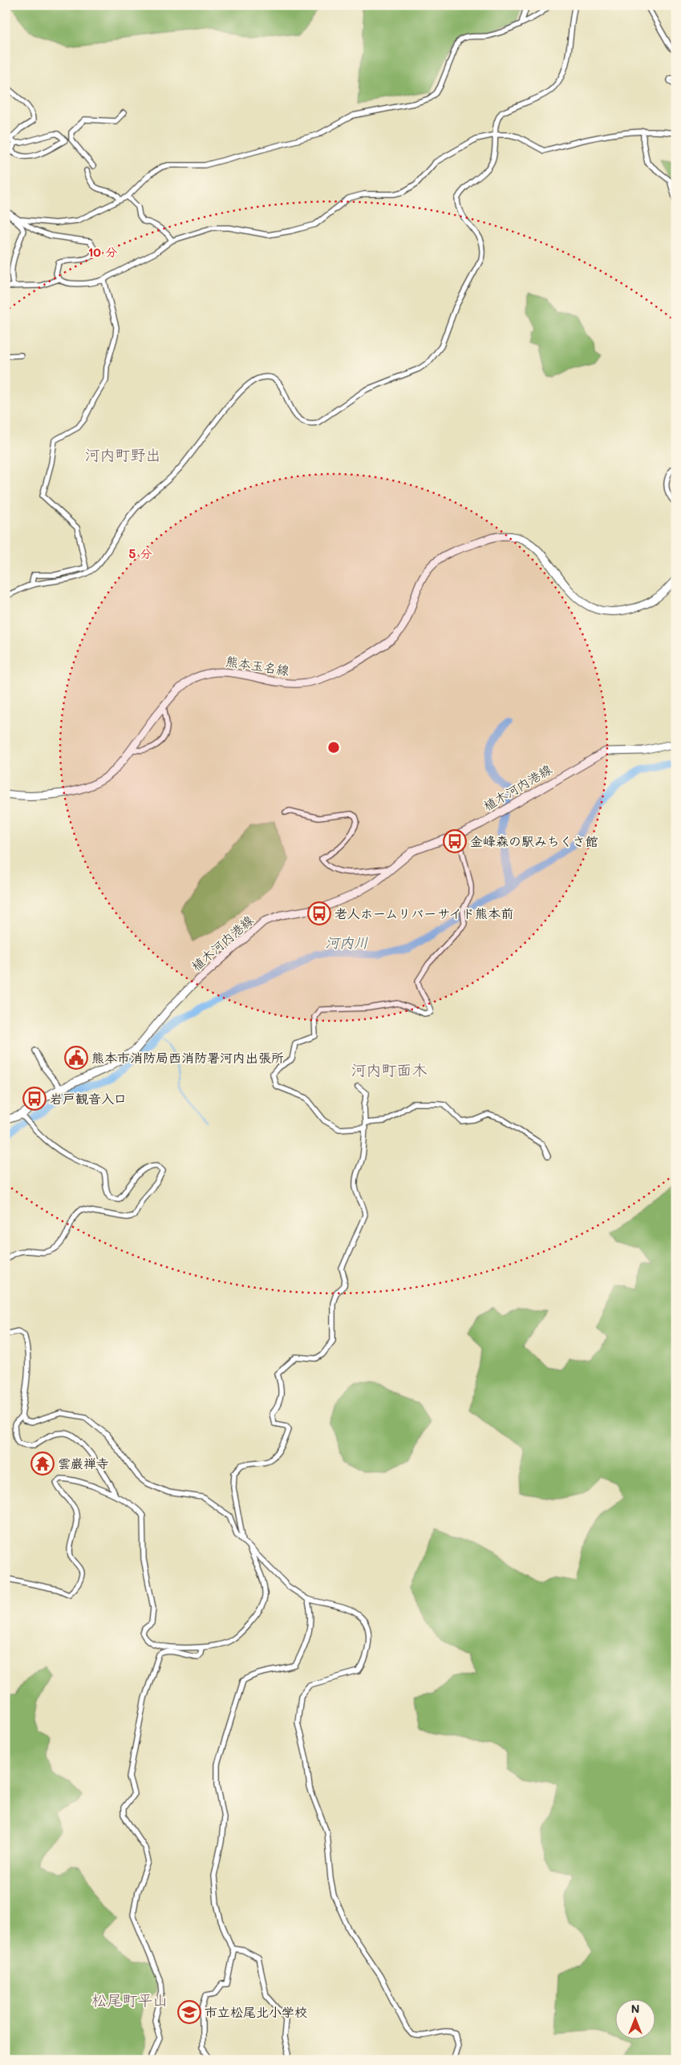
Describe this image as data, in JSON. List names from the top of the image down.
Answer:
{
  "streets": {
    "main road": ["熊本玉名線", "植木河内港線"]
  },
  "districts": ["河内町野出", "河内町面木", "松尾町平山"],
  "water": ["河内川"],
  "places": {
    "bus stop": ["金峰森の駅みちくさ館", "老人ホームリバーサイド熊本前", "岩戸観音入口"],
    "public building": ["熊本市消防局西消防署河内出張所"],
    "temple": ["雲巌禅寺"],
    "school or university": ["市立松尾北小学校"]
  },
  "north": "top",
  "rings": ["10 分", "5 分"]
}
